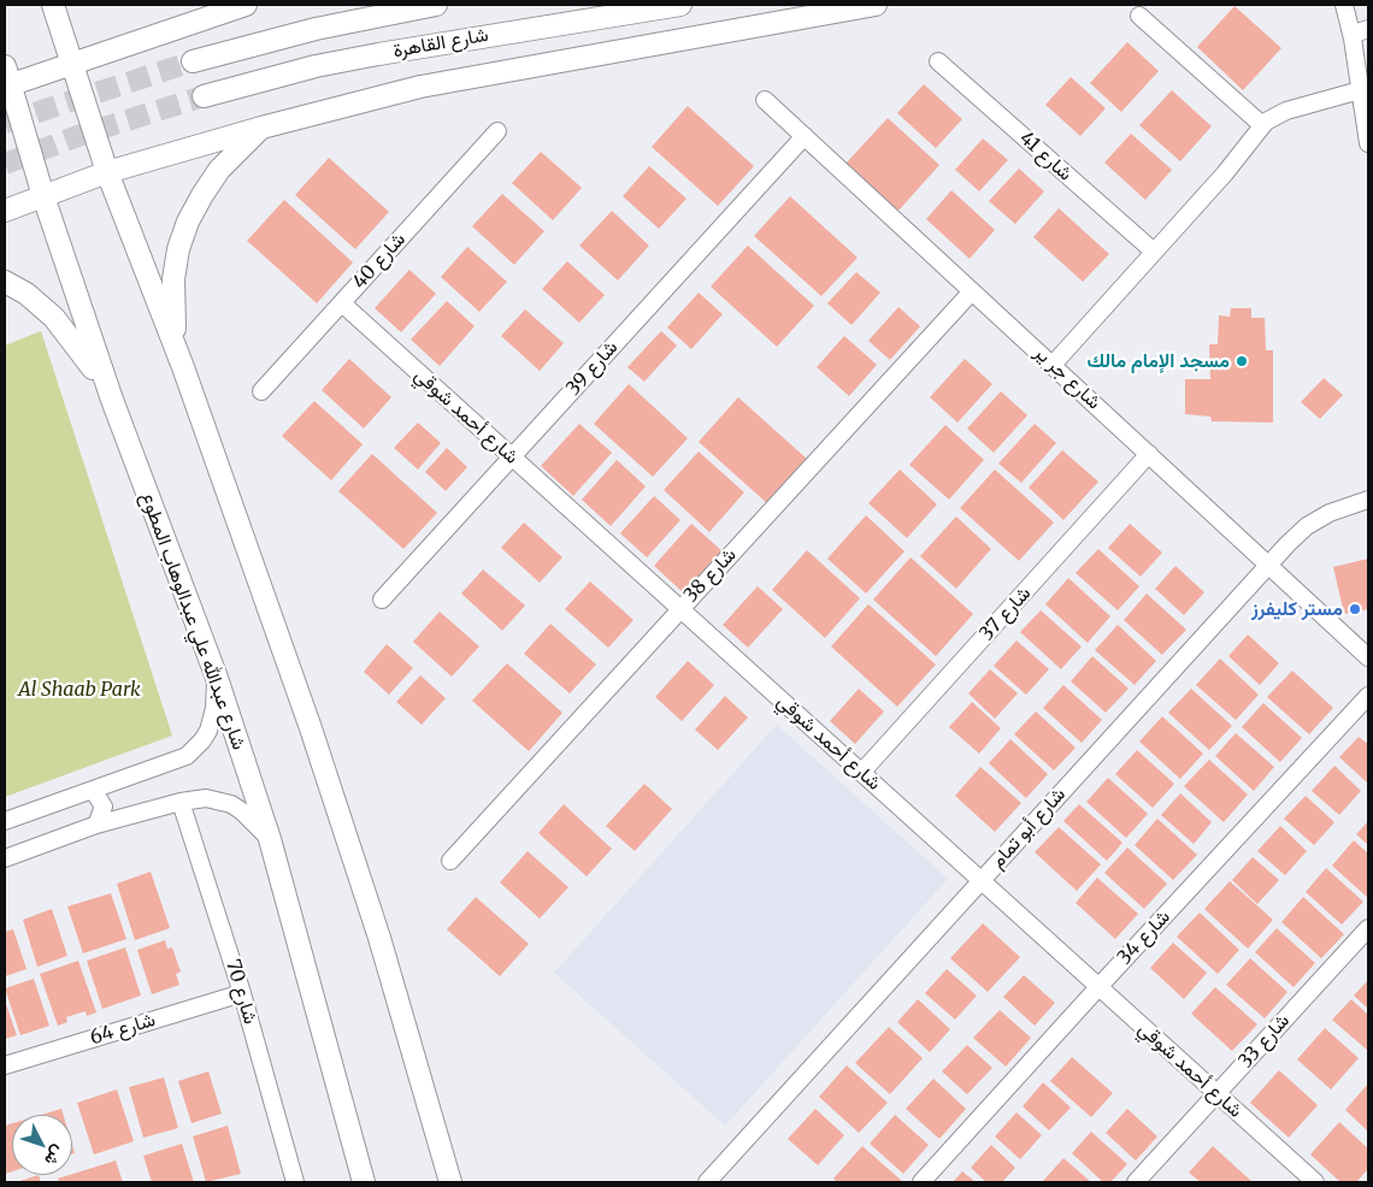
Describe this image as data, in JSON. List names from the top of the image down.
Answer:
{
  "streets": {
    "main road": ["شارع القاهرة", "شارع عبدالله علي عبدالوهاب المطوع"],
    "street": [
      "شارع 41",
      "شارع 40",
      "شارع 39",
      "شارع جر ير",
      "شارع أحمد شوقي",
      "شارع 38",
      "شارع 37",
      "شارع أبو تمام",
      "شارع 34",
      "شارع 70",
      "شارع 64",
      "شارع 33"
    ]
  },
  "crossings": [
    ["شارع 40", "شارع أحمد شوقي"],
    ["شارع 39", "شارع جر ير"],
    ["شارع 39", "شارع أحمد شوقي"],
    ["شارع جر ير", "شارع 38"],
    ["شارع جر ير", "شارع 37"],
    ["شارع جر ير", "شارع أبو تمام"],
    ["شارع أحمد شوقي", "شارع 38"],
    ["شارع أحمد شوقي", "شارع 37"],
    ["شارع أحمد شوقي", "شارع أبو تمام"],
    ["شارع أحمد شوقي", "شارع 34"],
    ["شارع أحمد شوقي", "شارع 33"],
    ["شارع 70", "شارع 64"]
  ],
  "parks": ["Al Shaab Park"],
  "places": ["مسجد الإمام مالك", "مستر كليفرز"],
  "north": "bottom right"
}
